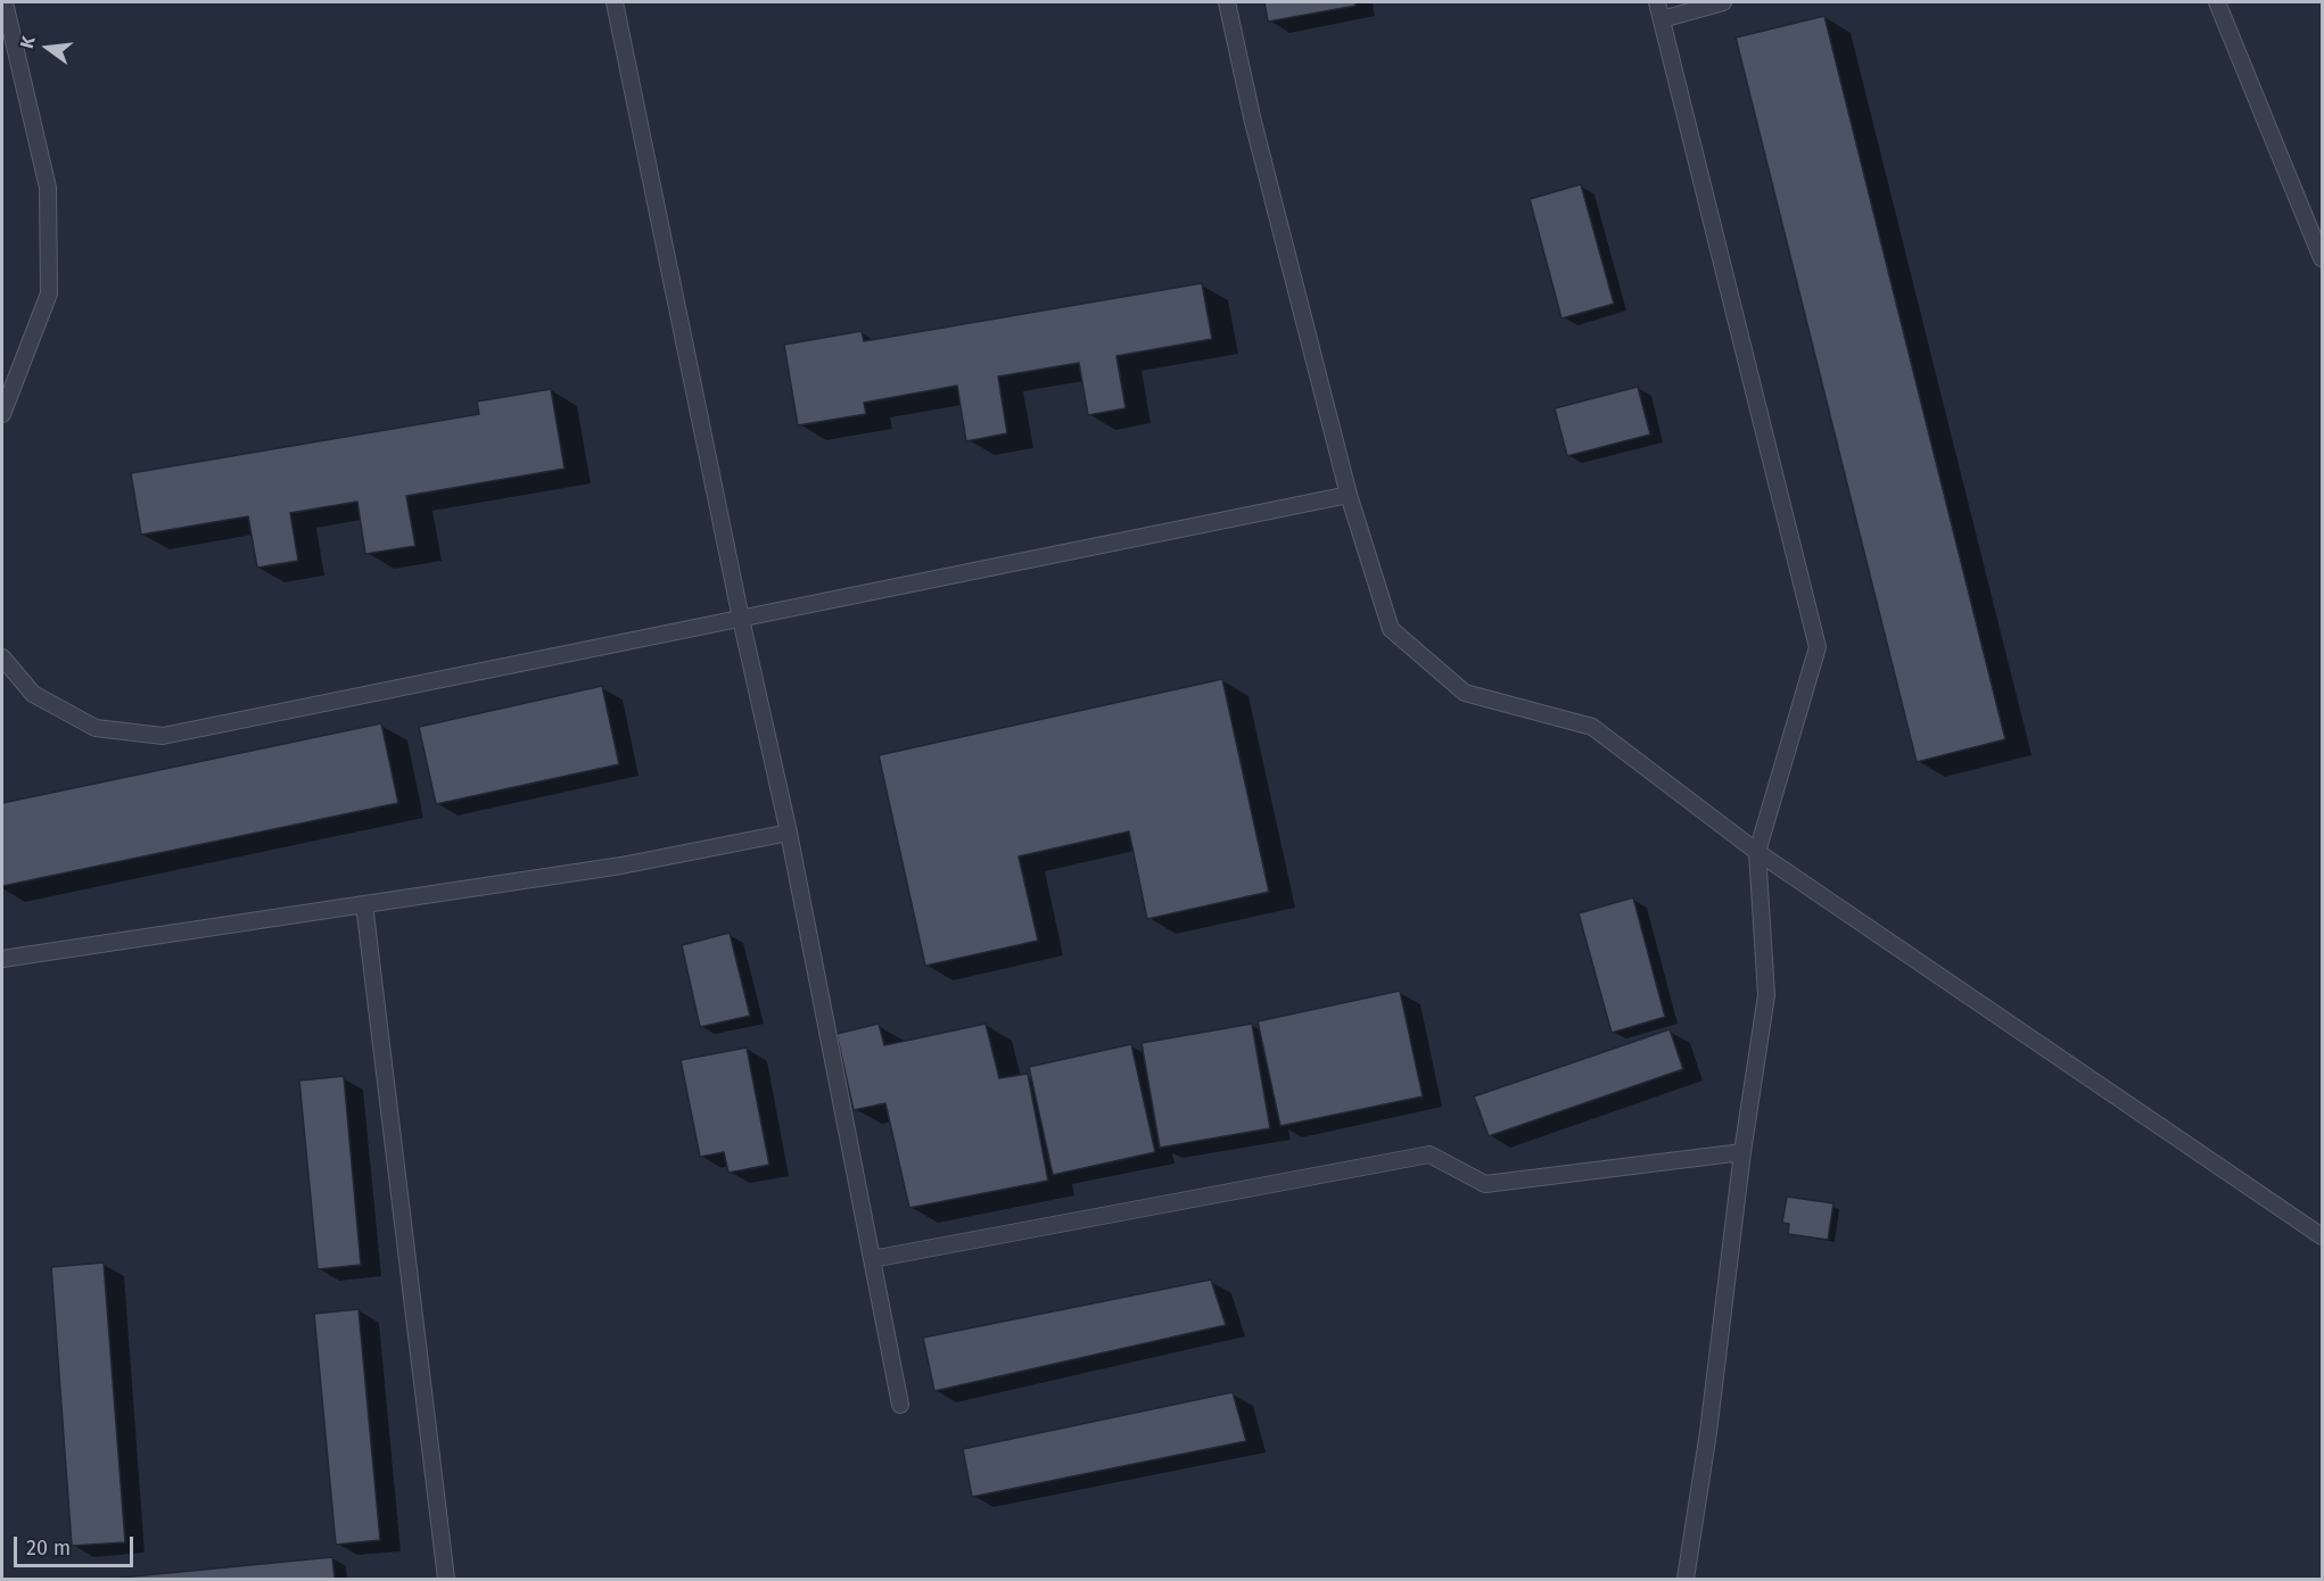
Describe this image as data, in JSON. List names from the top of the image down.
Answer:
{
  "scale_bar": "20 m",
  "north": "left"
}
